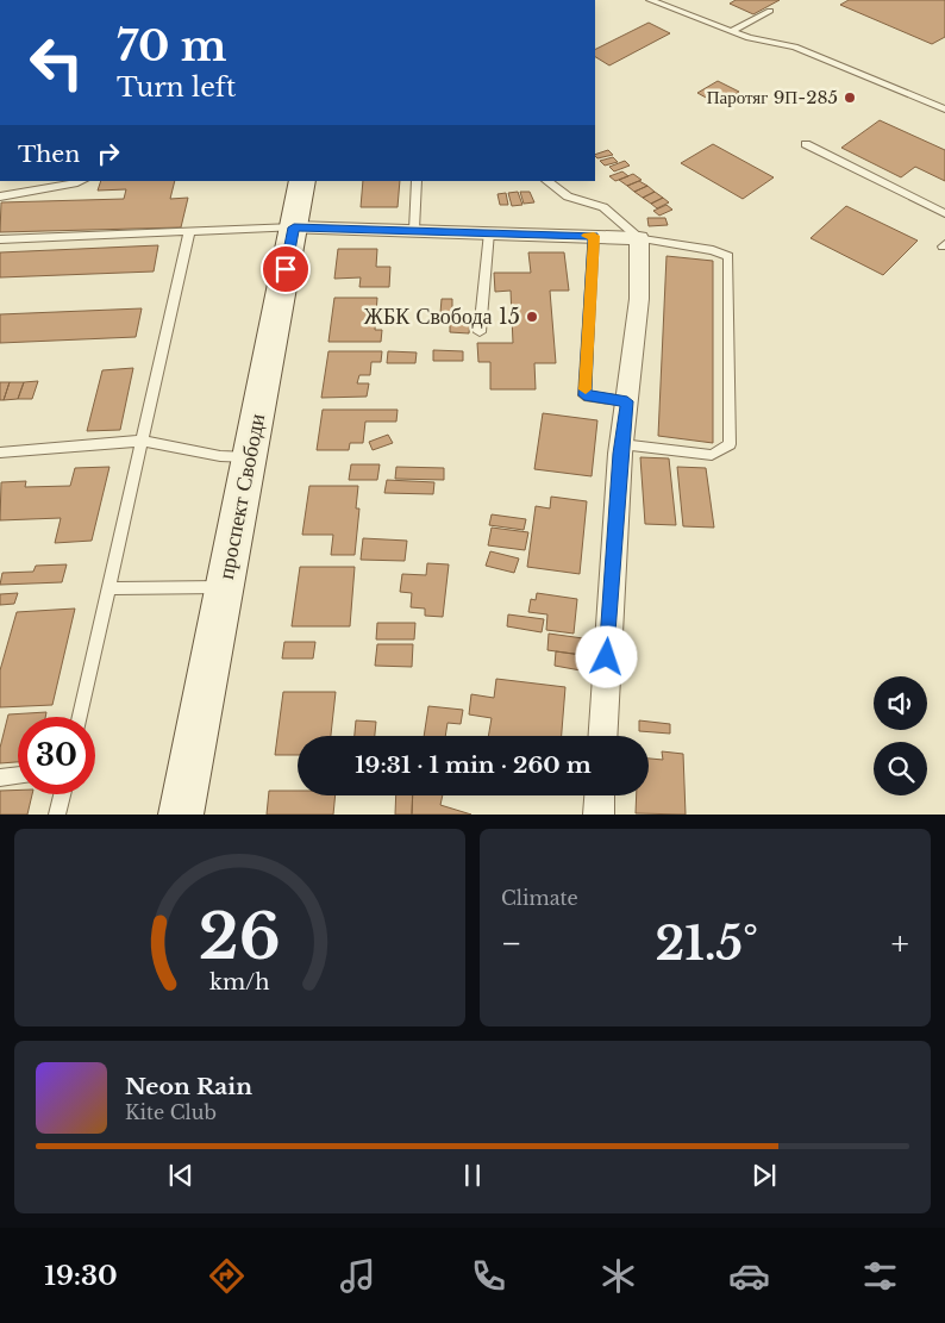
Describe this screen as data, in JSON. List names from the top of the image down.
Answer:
{
  "streets": {
    "main road": ["проспект Свободи"]
  },
  "places": ["Паротяг 9П-285", "ЖБК Свобода 15"],
  "page": {
    "turn": ["70 m", "Turn left"],
    "then": "Then",
    "limit": "30",
    "trip": "19:31 · 1 min · 260 m",
    "tile": "Climate",
    "heat": ["−", "21.5°", "+"],
    "song": ["Neon Rain", "Kite Club"],
    "tabs": "19:30",
    "gauge": ["26", "km/h"]
  }
}
